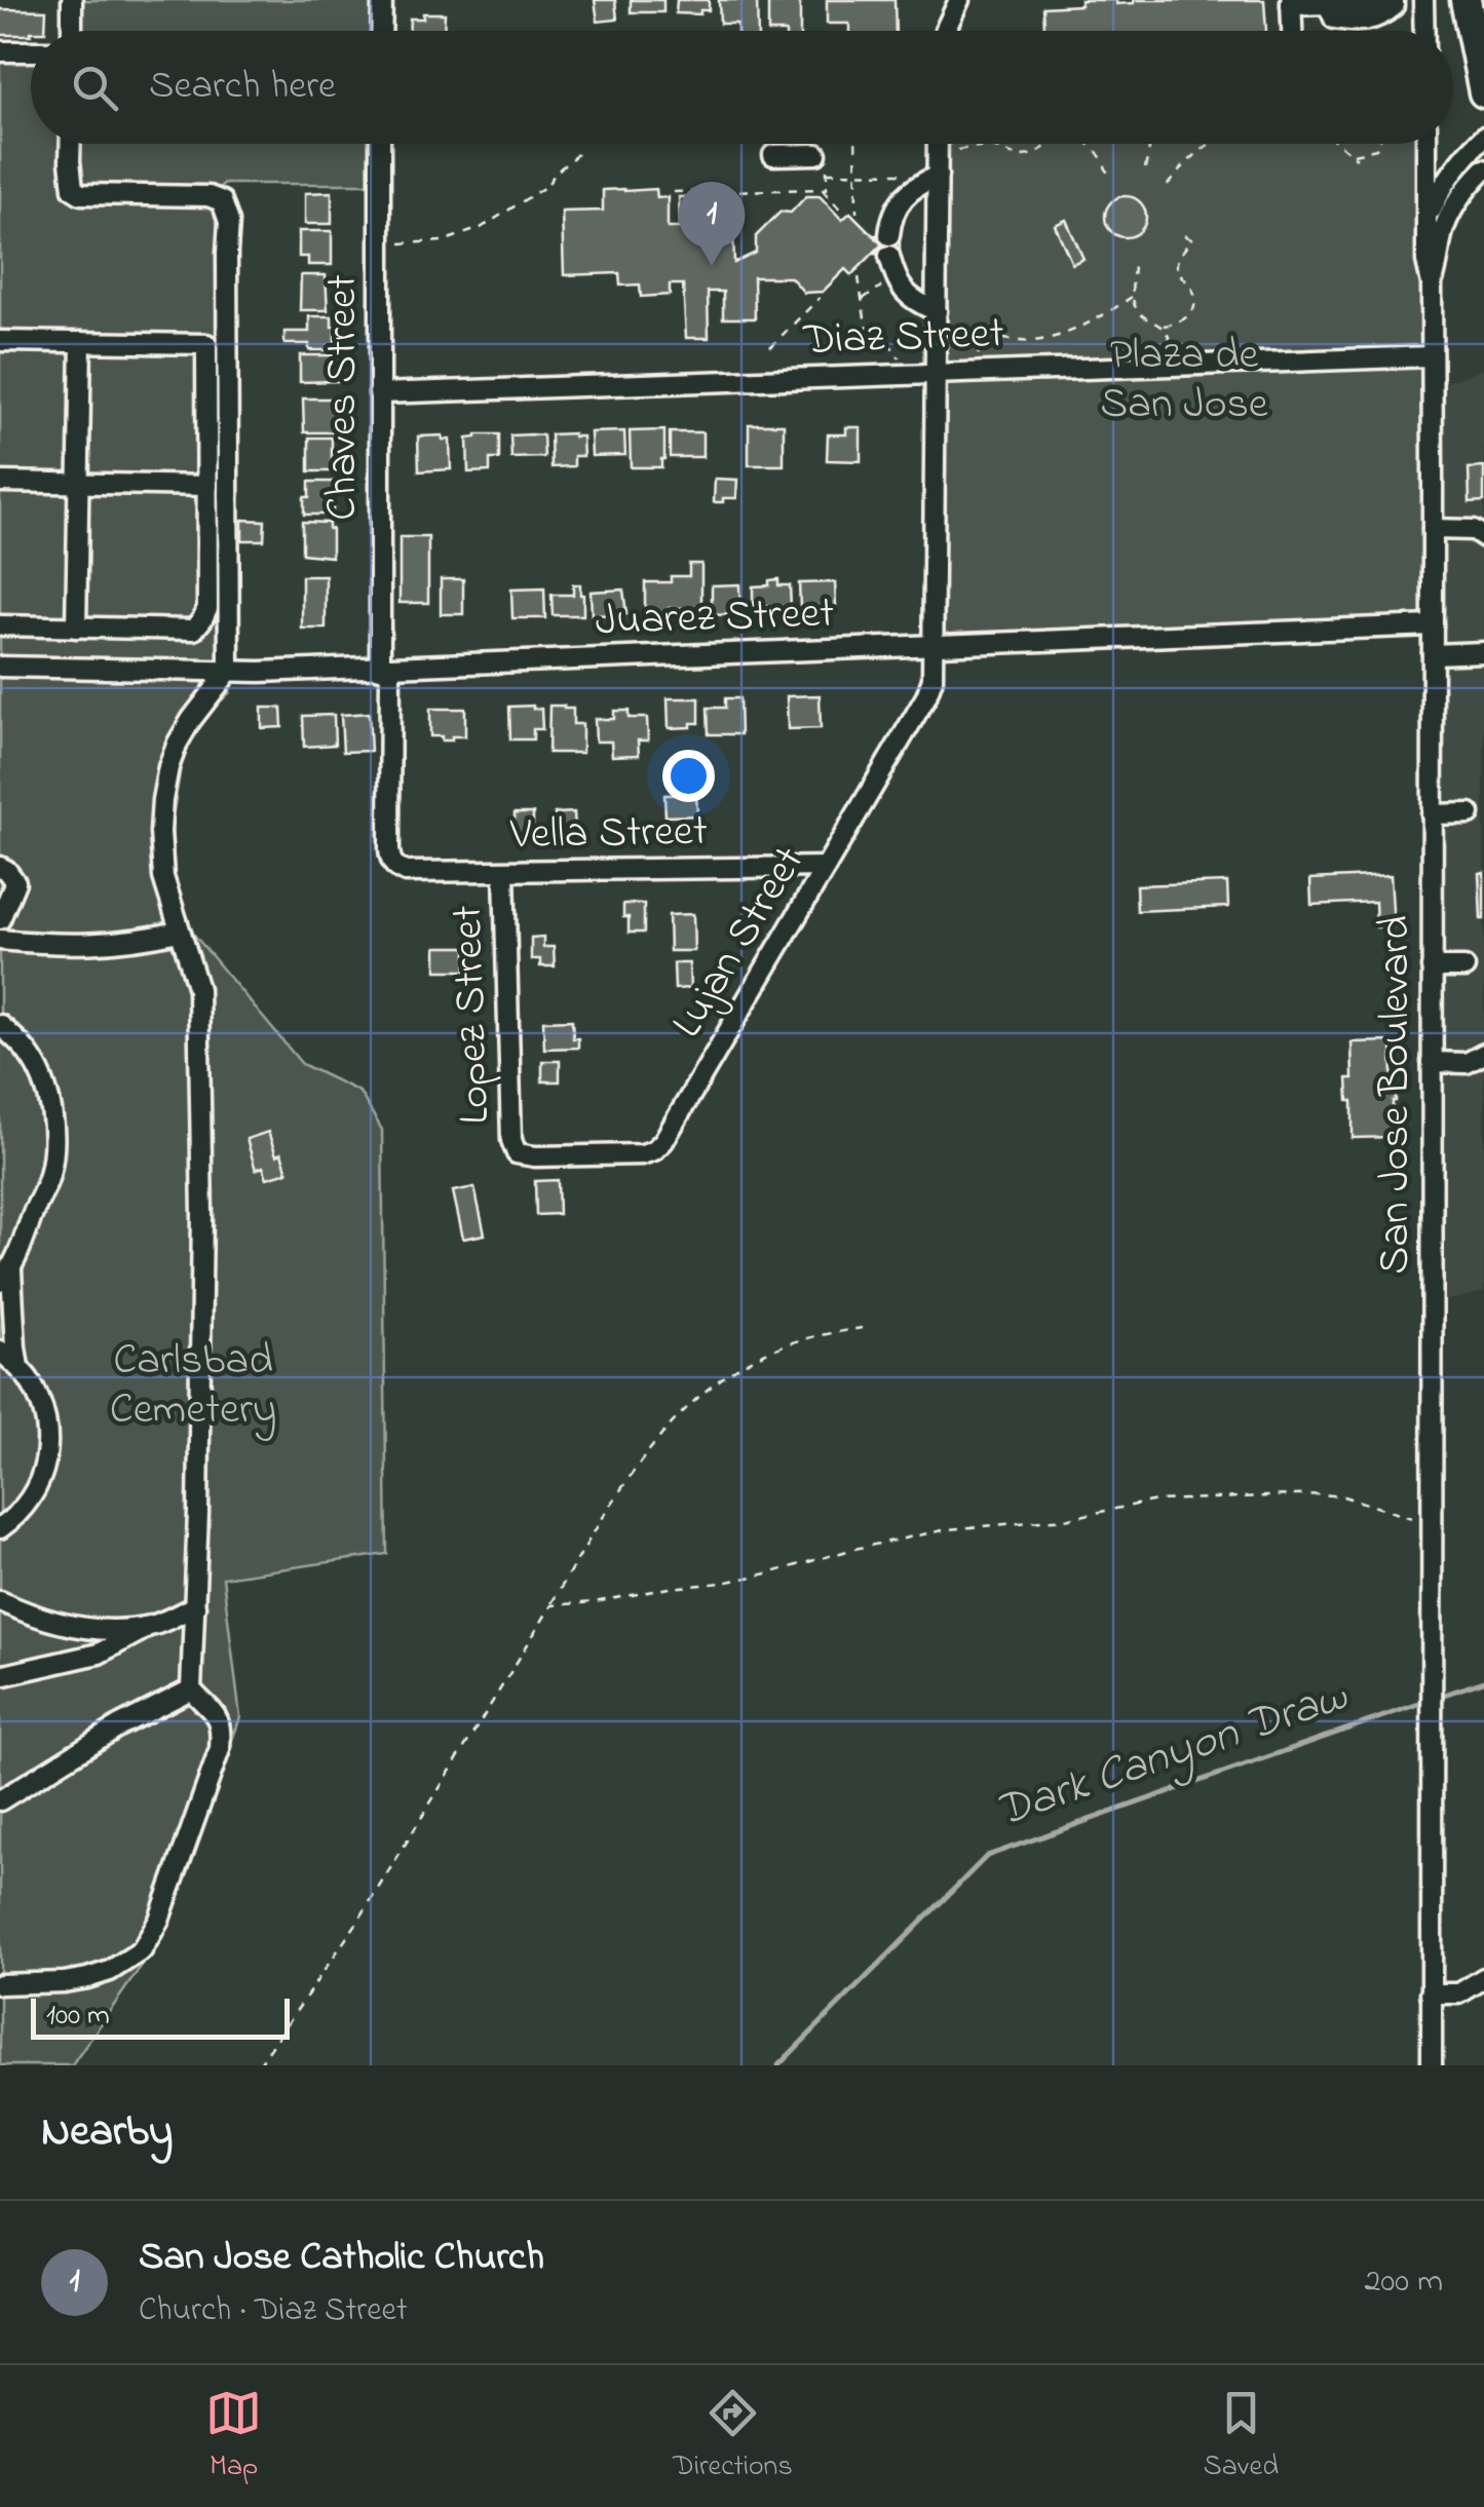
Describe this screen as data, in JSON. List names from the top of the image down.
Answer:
{
  "streets": {
    "street": [
      "Diaz Street",
      "Chaves Street",
      "Juarez Street",
      "Vella Street",
      "Lujan Street",
      "Lopez Street",
      "San Jose Boulevard"
    ]
  },
  "crossings": [
    ["Diaz Street", "Chaves Street"],
    ["Diaz Street", "Lujan Street"],
    ["Diaz Street", "San Jose Boulevard"],
    ["Chaves Street", "Juarez Street"],
    ["Chaves Street", "Vella Street"],
    ["Juarez Street", "Lujan Street"],
    ["Juarez Street", "San Jose Boulevard"],
    ["Vella Street", "Lujan Street"],
    ["Vella Street", "Lopez Street"],
    ["Lujan Street", "Lopez Street"]
  ],
  "water": ["Dark Canyon Draw"],
  "parks": ["Plaza de San Jose", "Carlsbad Cemetery"],
  "scale_bar": "100 m",
  "page": {
    "search": "Search here",
    "pins": "1",
    "scale": "100 m",
    "heading": "Nearby",
    "list": [
      {
        "mark": "1",
        "name": "San Jose Catholic Church",
        "note": "Church · Diaz Street",
        "value": "200 m"
      }
    ],
    "nav": ["Map", "Directions", "Saved"]
  }
}
